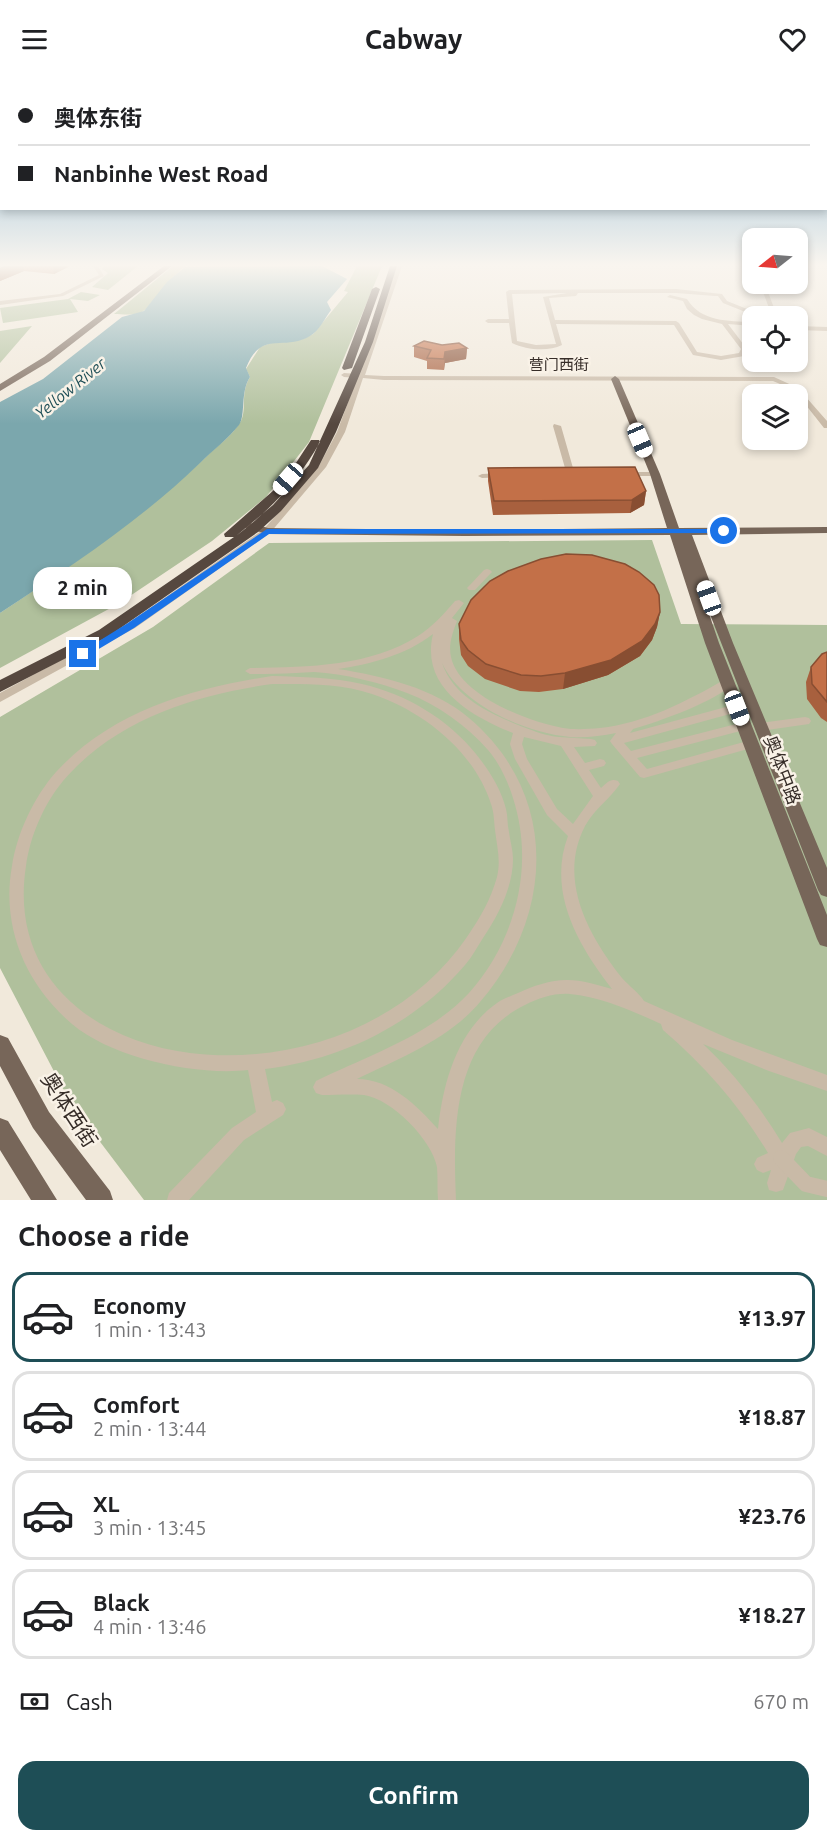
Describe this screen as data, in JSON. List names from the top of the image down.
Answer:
{
  "streets": {
    "main road": ["奥体中路", "奥体西街"],
    "street": ["营门西街"]
  },
  "crossings": [
    ["营门西街", "奥体中路"]
  ],
  "water": ["Yellow River"],
  "north": "left",
  "page": {
    "header": "Cabway",
    "banner": ["奥体东街", "Nanbinhe West Road"],
    "bubble": "2 min",
    "heading": "Choose a ride",
    "list": [
      {
        "name": "Economy",
        "note": "1 min · 13:43",
        "value": "¥13.97"
      },
      {
        "name": "Comfort",
        "note": "2 min · 13:44",
        "value": "¥18.87"
      },
      {
        "name": "XL",
        "note": "3 min · 13:45",
        "value": "¥23.76"
      },
      {
        "name": "Black",
        "note": "4 min · 13:46",
        "value": "¥18.27"
      }
    ],
    "pay": ["Cash", "670 m"],
    "buttons": "Confirm"
  }
}
